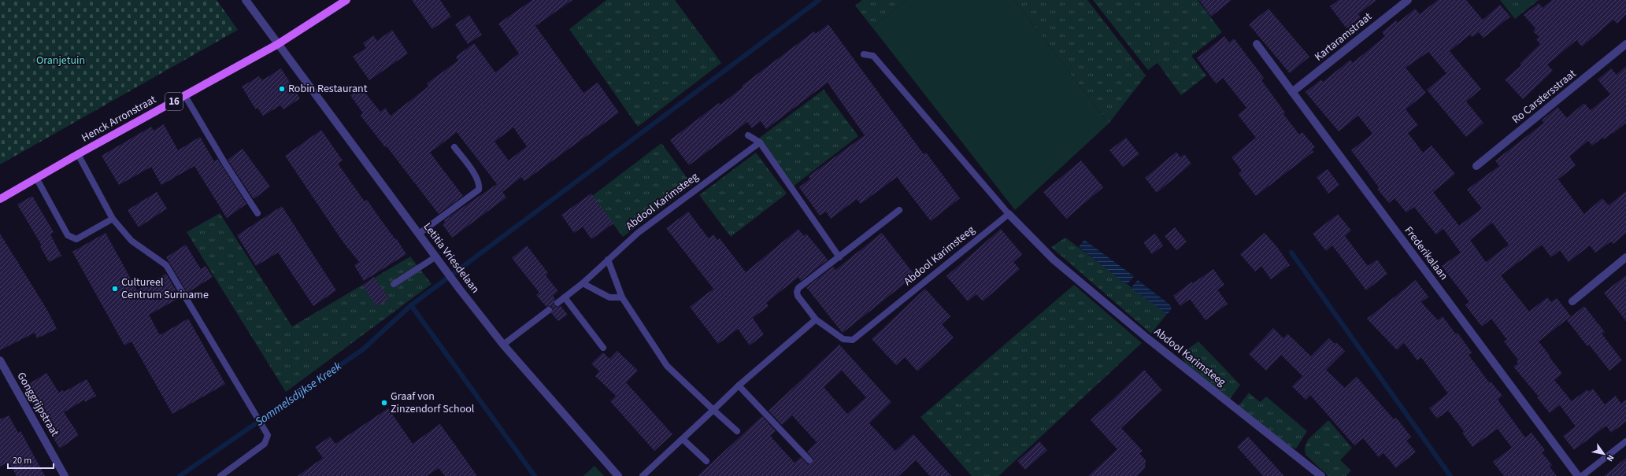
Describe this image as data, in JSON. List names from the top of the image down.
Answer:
{
  "streets": {
    "main road": ["16", "Henck Arronstraat"],
    "street": [
      "Kartaramstraat",
      "Ro Carstersstraat",
      "Abdool Karimsteeg",
      "Frederikalaan",
      "Letitia Vriesdelaan",
      "Gonggrijpstraat"
    ]
  },
  "crossings": [
    ["Kartaramstraat", "Frederikalaan"],
    ["Henck Arronstraat", "Letitia Vriesdelaan"]
  ],
  "water": ["Sommelsdijkse Kreek"],
  "parks": ["Oranjetuin"],
  "places": ["Robin Restaurant", "Cultureel Centrum Suriname", "Graaf von Zinzendorf School"],
  "scale_bar": "20 m",
  "north": "bottom right"
}
